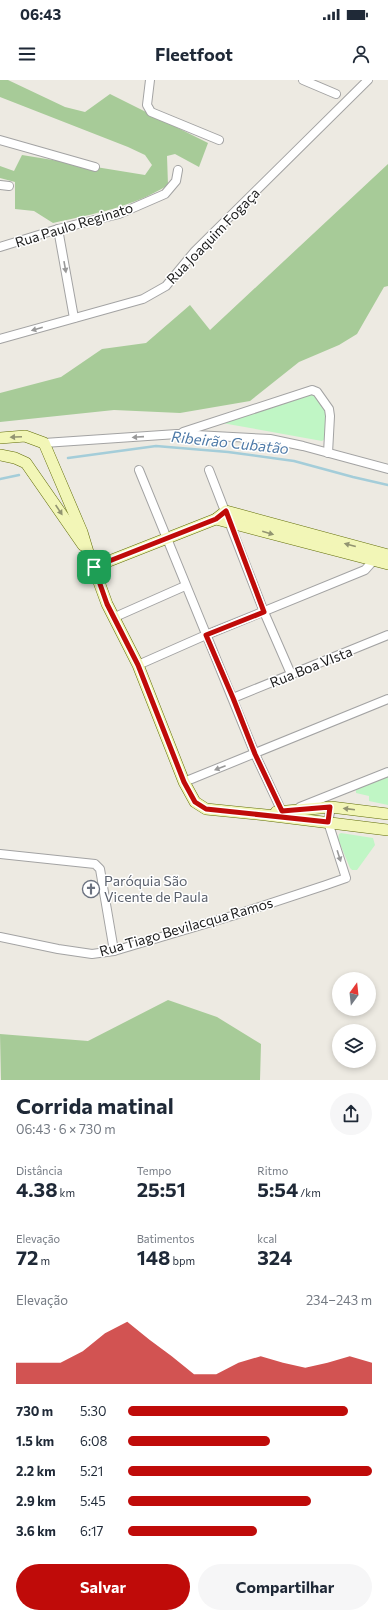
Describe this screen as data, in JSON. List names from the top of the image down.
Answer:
{
  "streets": {
    "street": [
      "Rua Paulo Reginato",
      "Rua Joaquim Fogaça",
      "Rua Boa VIsta",
      "Rua Tiago Bevilacqua Ramos"
    ]
  },
  "one_way": ["Rua Tiago Bevilacqua Ramos"],
  "water": ["Ribeirão Cubatão"],
  "places": {
    "church": ["Paróquia São Vicente de Paula"]
  },
  "north": "top",
  "page": {
    "status": "06:43",
    "header": "Fleetfoot",
    "heading": ["Corrida matinal", "06:43 · 6 × 730 m"],
    "stats": [
      ["Distância", "4.38 km"],
      ["Tempo", "25:51"],
      ["Ritmo", "5:54 /km"],
      ["Elevação", "72 m"],
      ["Batimentos", "148 bpm"],
      ["kcal", "324"]
    ],
    "chart": ["Elevação", "234–243 m"],
    "list": [
      {
        "name": "730 m",
        "note": "5:30"
      },
      {
        "name": "1.5 km",
        "note": "6:08"
      },
      {
        "name": "2.2 km",
        "note": "5:21"
      },
      {
        "name": "2.9 km",
        "note": "5:45"
      },
      {
        "name": "3.6 km",
        "note": "6:17"
      }
    ],
    "buttons": ["Salvar", "Compartilhar"]
  }
}
